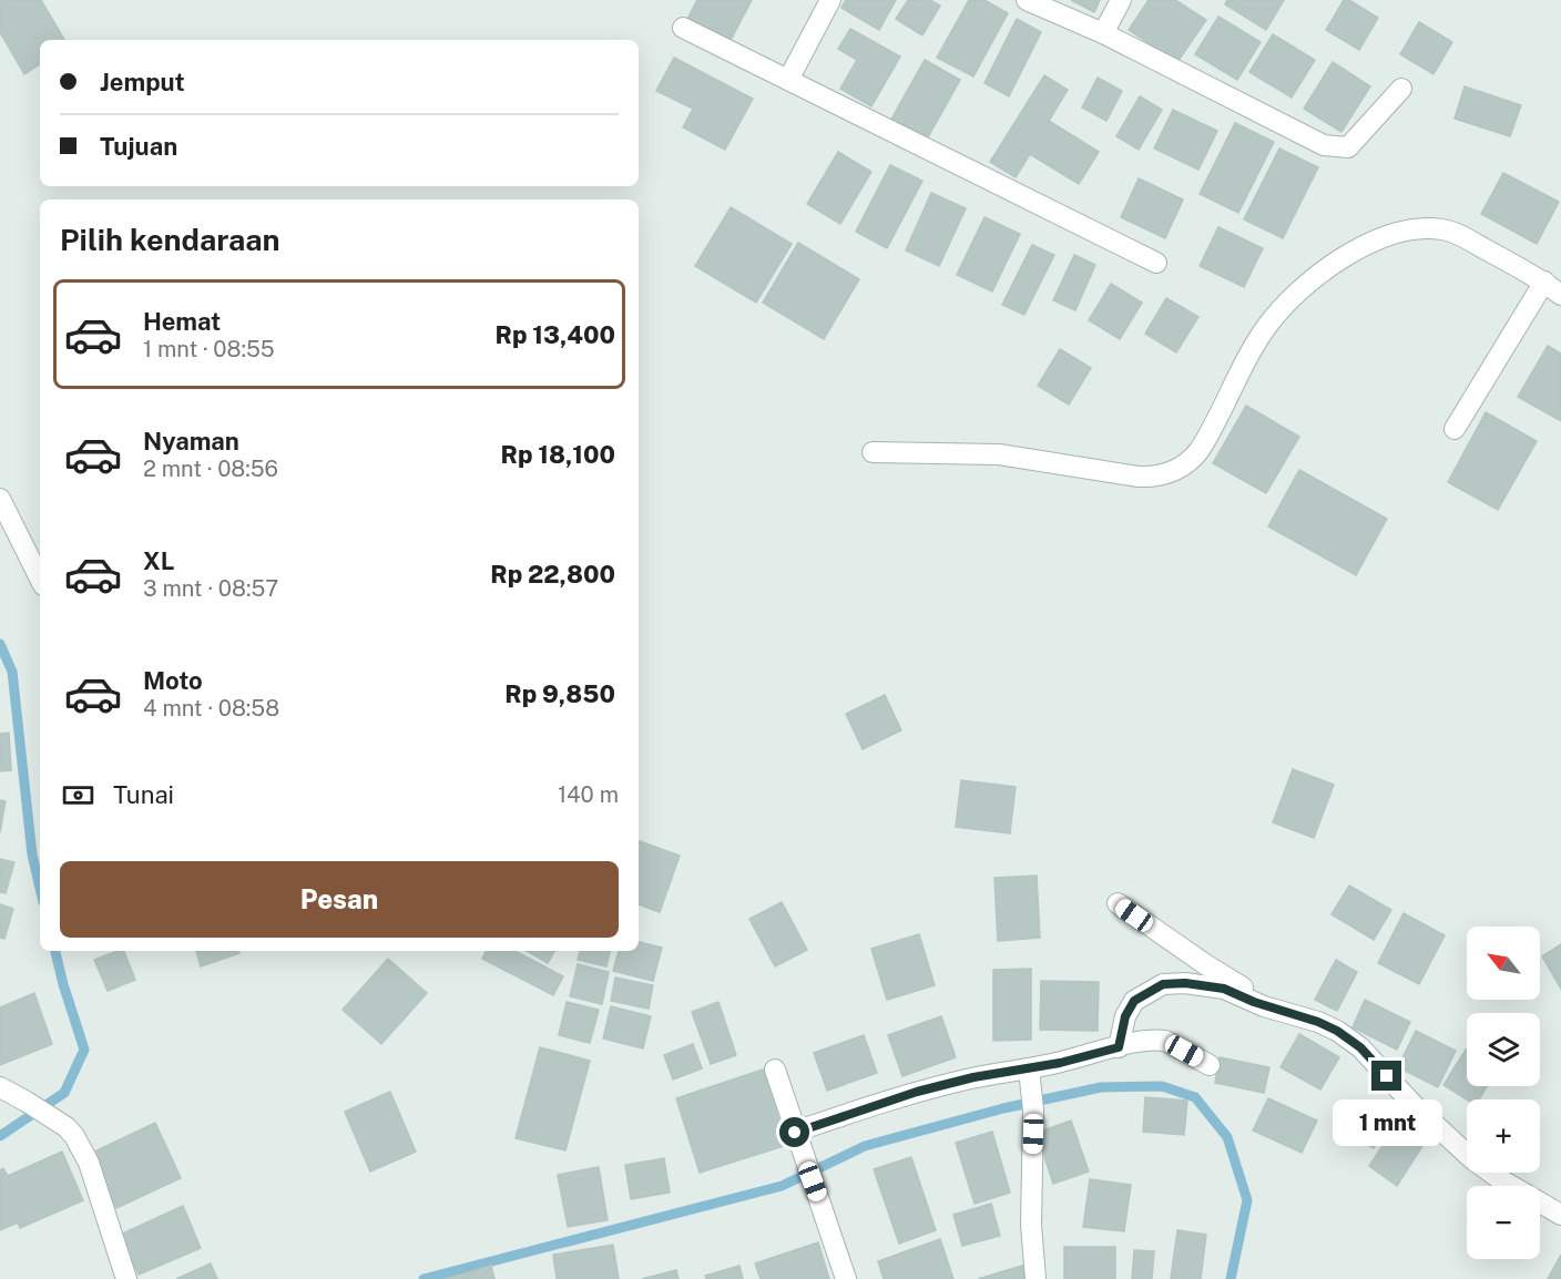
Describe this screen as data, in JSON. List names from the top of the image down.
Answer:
{
  "north": "top left",
  "page": {
    "banner": ["Jemput", "Tujuan"],
    "heading": "Pilih kendaraan",
    "list": [
      {
        "name": "Hemat",
        "note": "1 mnt · 08:55",
        "value": "Rp 13,400"
      },
      {
        "name": "Nyaman",
        "note": "2 mnt · 08:56",
        "value": "Rp 18,100"
      },
      {
        "name": "XL",
        "note": "3 mnt · 08:57",
        "value": "Rp 22,800"
      },
      {
        "name": "Moto",
        "note": "4 mnt · 08:58",
        "value": "Rp 9,850"
      }
    ],
    "pay": ["Tunai", "140 m"],
    "buttons": "Pesan",
    "map_buttons": ["+", "−"],
    "bubble": "1 mnt"
  }
}
